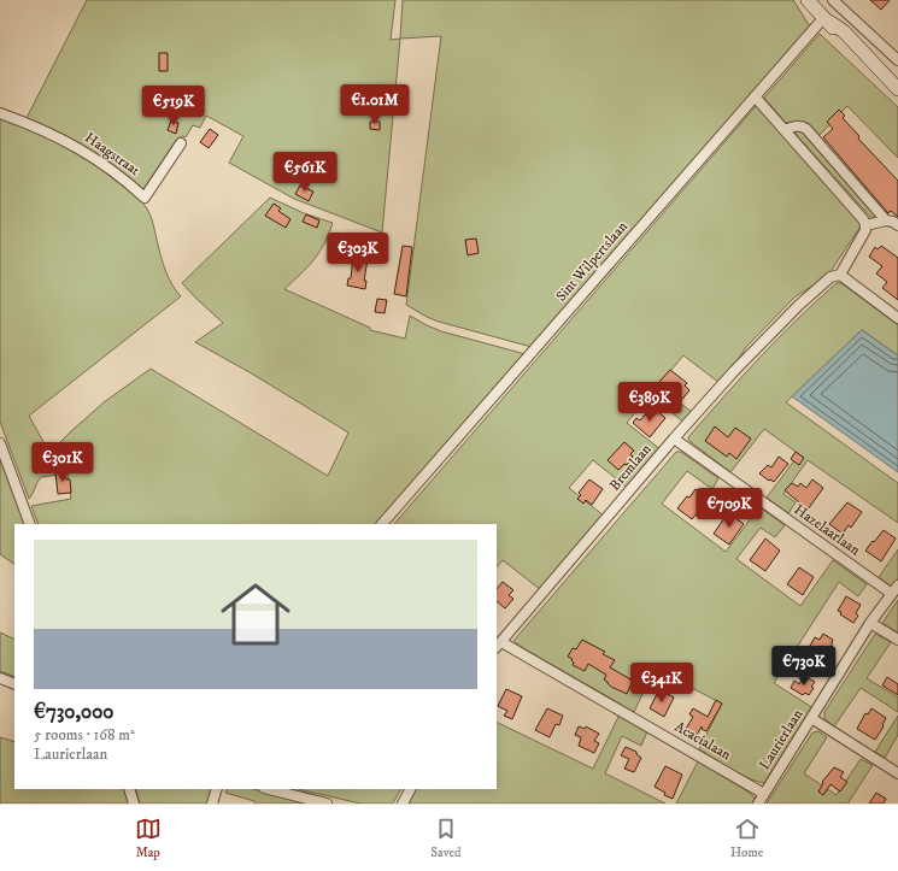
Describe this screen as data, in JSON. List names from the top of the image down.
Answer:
{
  "streets": {
    "street": [
      "Haagstraat",
      "Sint Wilpertslaan",
      "Bremlaan",
      "Hazelaarlaan",
      "Laurierlaan",
      "Acacialaan"
    ]
  },
  "crossings": [
    ["Bremlaan", "Hazelaarlaan"],
    ["Bremlaan", "Acacialaan"],
    ["Hazelaarlaan", "Laurierlaan"],
    ["Laurierlaan", "Acacialaan"]
  ],
  "page": {
    "price": [
      "€1.01M",
      "€519K",
      "€561K",
      "€303K",
      "€389K",
      "€301K",
      "€709K",
      "€730K",
      "€341K"
    ],
    "list": [
      {
        "name": "€730,000",
        "note": "5 rooms · 168 m² · Laurierlaan"
      }
    ],
    "tabs": ["Map", "Saved", "Home"]
  }
}
